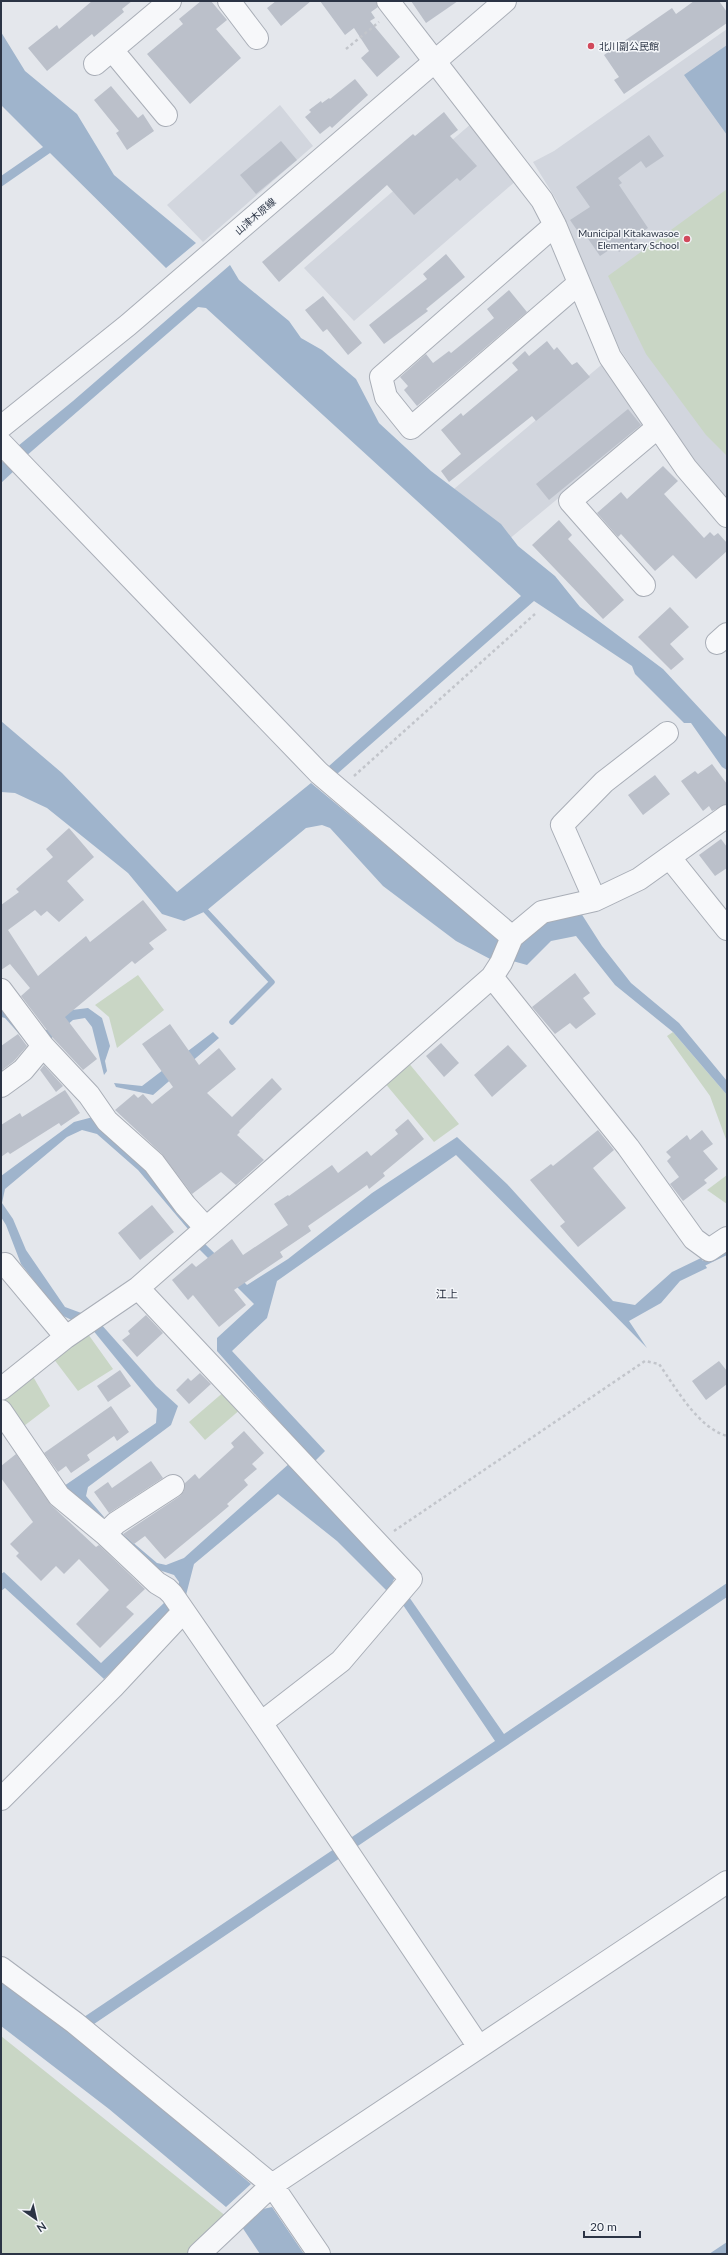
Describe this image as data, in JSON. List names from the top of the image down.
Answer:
{
  "streets": {
    "street": ["山津木原線"]
  },
  "districts": ["江上"],
  "places": ["北川副公民館", "Municipal Kitakawasoe Elementary School"],
  "scale_bar": "20 m",
  "north": "bottom right"
}
